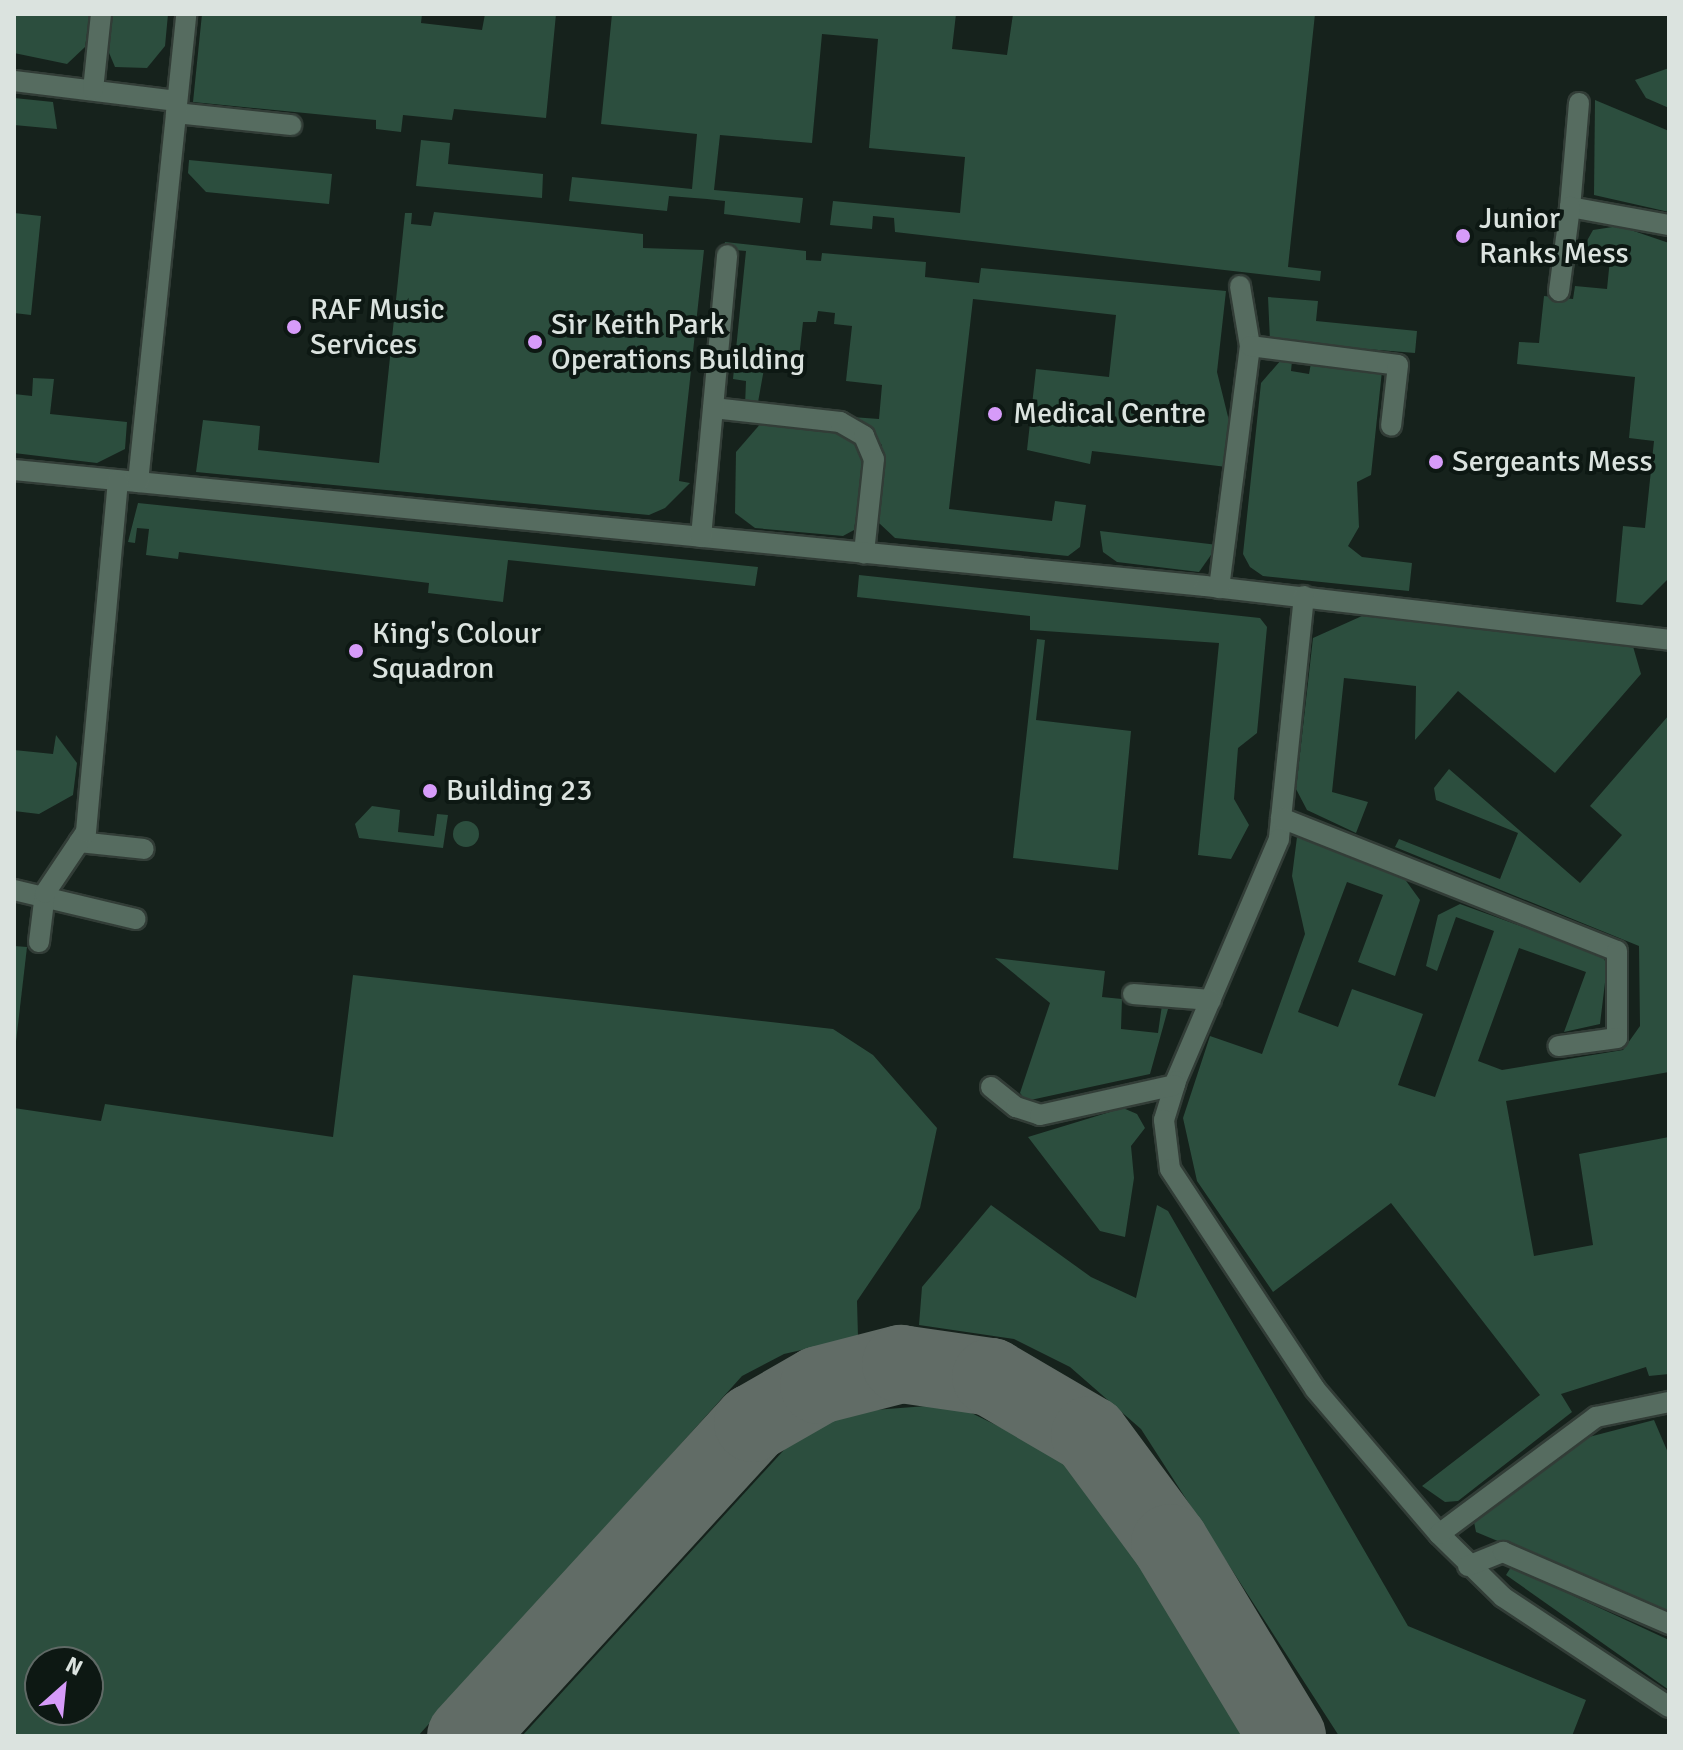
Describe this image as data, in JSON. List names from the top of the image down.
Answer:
{
  "places": [
    "Junior Ranks Mess",
    "RAF Music Services",
    "Sir Keith Park Operations Building",
    "Medical Centre",
    "Sergeants Mess",
    "King's Colour Squadron",
    "Building 23"
  ],
  "north": "top right"
}
